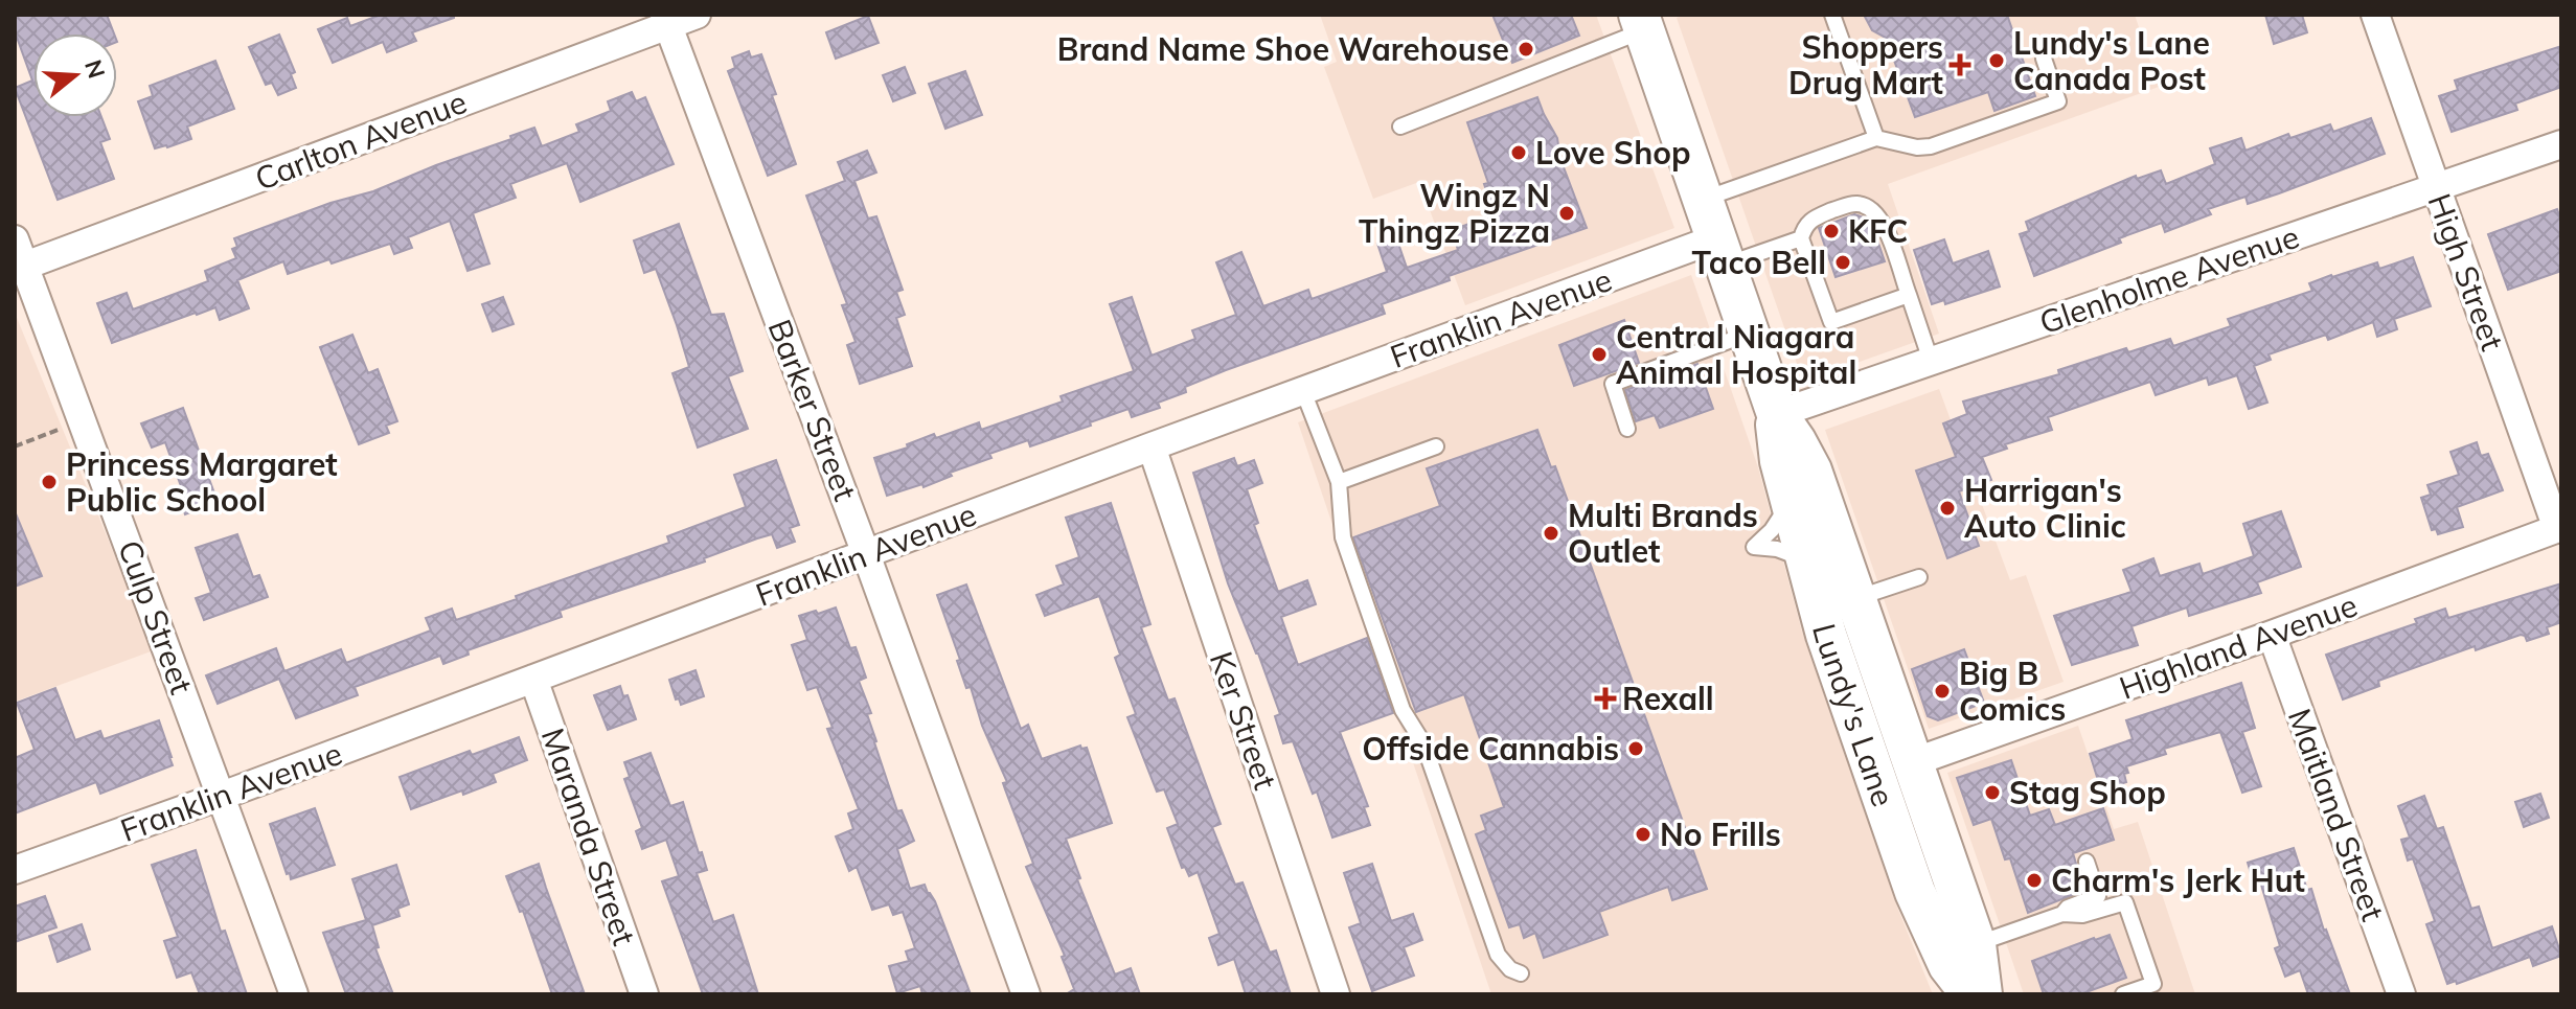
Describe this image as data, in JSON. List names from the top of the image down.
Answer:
{
  "streets": {
    "main road": ["Lundy's Lane"],
    "street": [
      "Carlton Avenue",
      "High Street",
      "Glenholme Avenue",
      "Franklin Avenue",
      "Barker Street",
      "Culp Street",
      "Highland Avenue",
      "Ker Street",
      "Maitland Street",
      "Maranda Street"
    ]
  },
  "crossings": [
    ["Carlton Avenue", "Barker Street"],
    ["Carlton Avenue", "Culp Street"],
    ["High Street", "Glenholme Avenue"],
    ["High Street", "Highland Avenue"],
    ["Glenholme Avenue", "Lundy's Lane"],
    ["Franklin Avenue", "Barker Street"],
    ["Franklin Avenue", "Culp Street"],
    ["Franklin Avenue", "Lundy's Lane"],
    ["Franklin Avenue", "Ker Street"],
    ["Franklin Avenue", "Maranda Street"],
    ["Highland Avenue", "Lundy's Lane"],
    ["Highland Avenue", "Maitland Street"]
  ],
  "places": {
    "other": [
      "Brand Name Shoe Warehouse",
      "Lundy's Lane Canada Post",
      "Love Shop",
      "Wingz N Thingz Pizza",
      "KFC",
      "Taco Bell",
      "Central Niagara Animal Hospital",
      "Princess Margaret Public School",
      "Harrigan's Auto Clinic",
      "Multi Brands Outlet",
      "Big B Comics",
      "Offside Cannabis",
      "Stag Shop",
      "No Frills",
      "Charm's Jerk Hut"
    ],
    "health": ["Shoppers Drug Mart", "Rexall"]
  },
  "north": "right"
}
